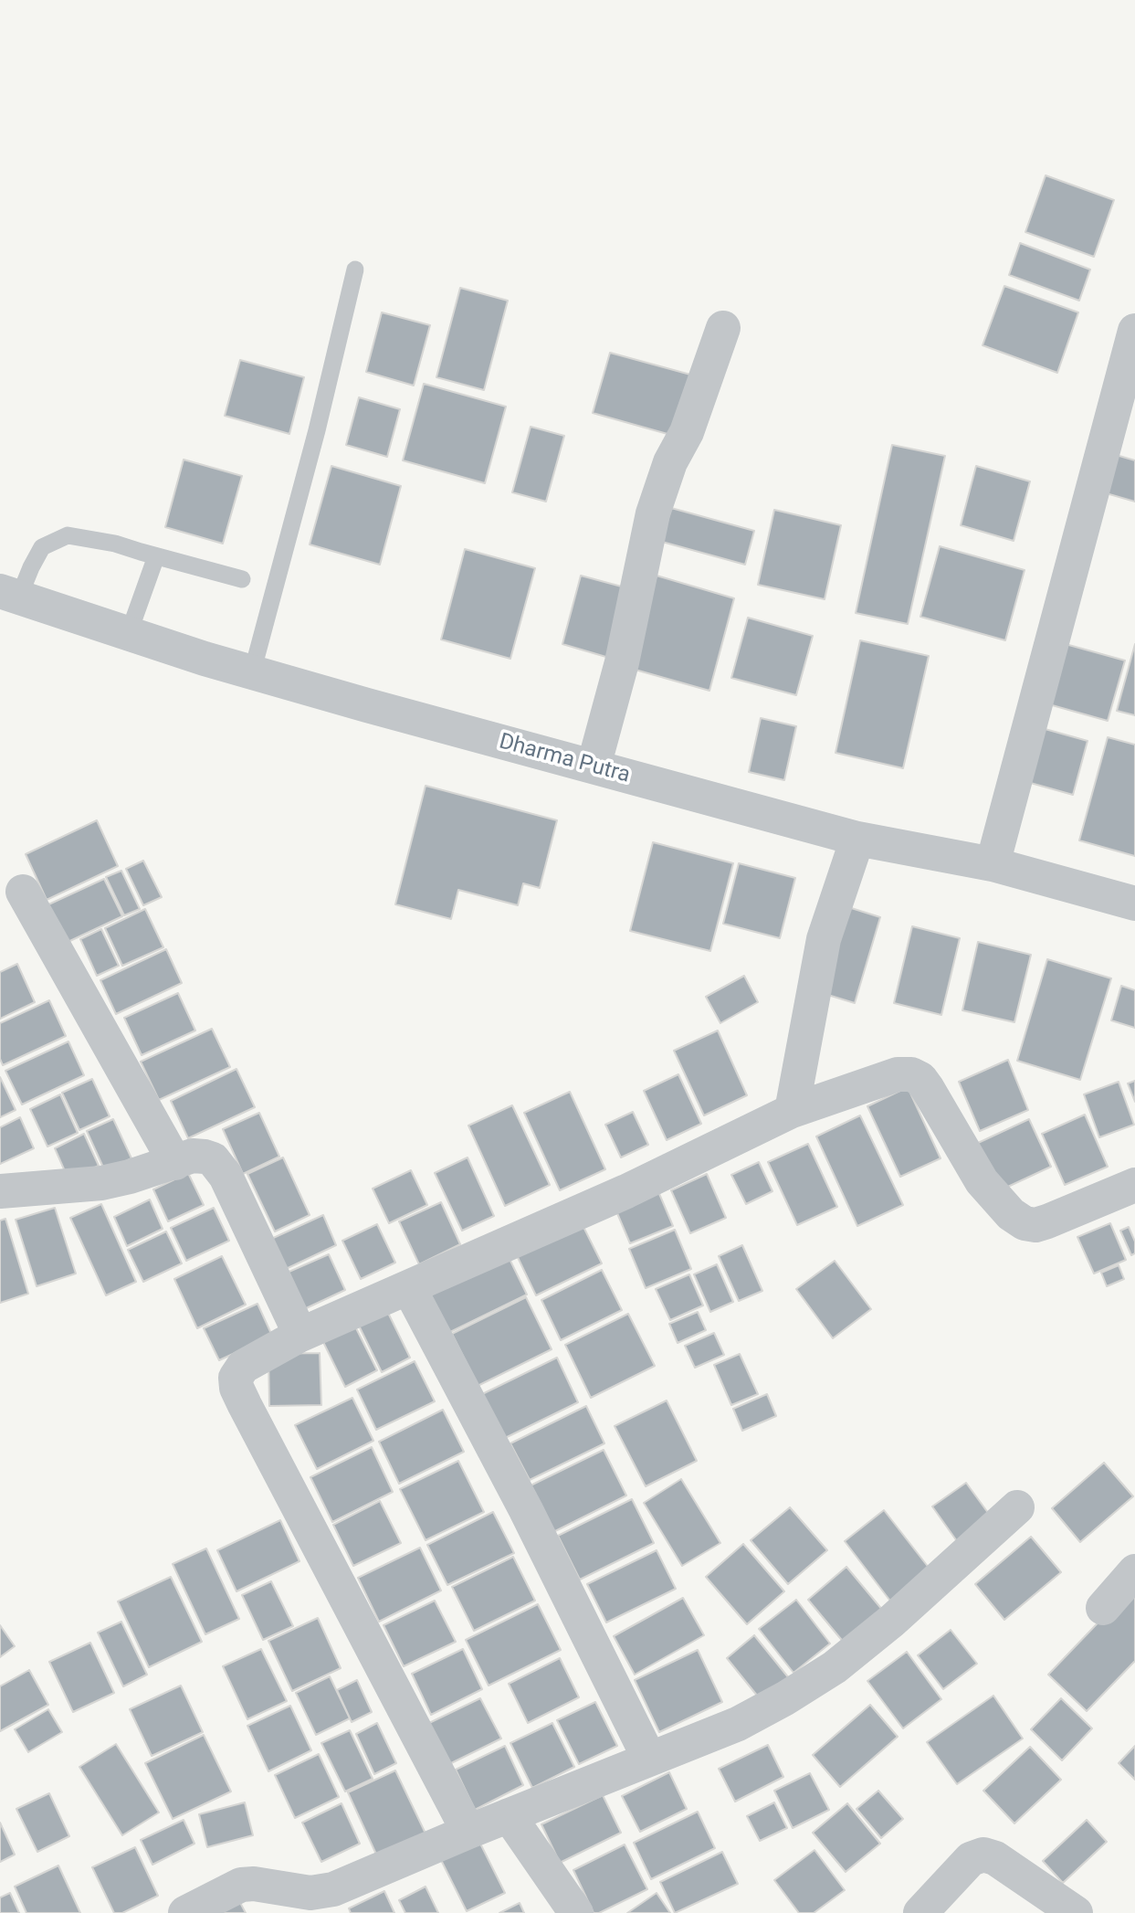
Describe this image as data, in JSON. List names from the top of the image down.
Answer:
{
  "streets": {
    "street": ["Dharma Putra"]
  }
}
